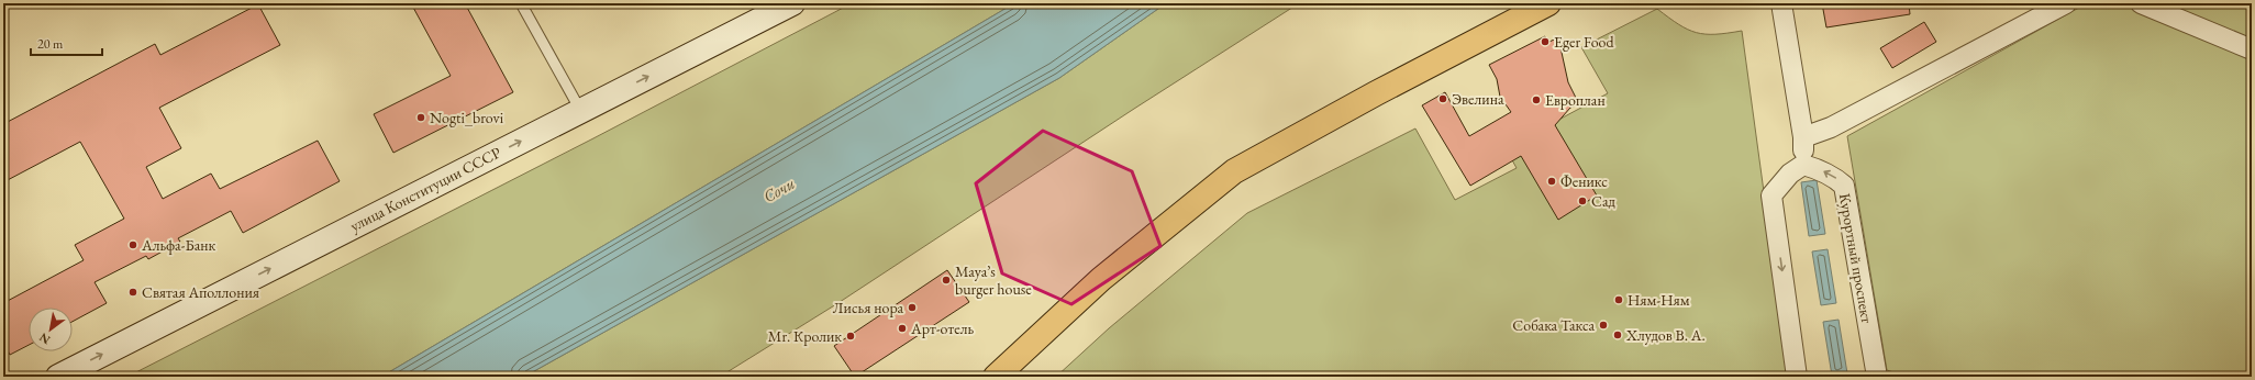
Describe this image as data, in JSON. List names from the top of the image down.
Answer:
{
  "streets": {
    "main road": ["улица Конституции СССР"],
    "street": ["Курортный проспект"]
  },
  "one_way": ["улица Конституции СССР", "Курортный проспект"],
  "water": ["Сочи"],
  "places": [
    "Eger Food",
    "Эвелина",
    "Европлан",
    "Nogti_brovi",
    "Феникс",
    "Сад",
    "Альфа-Банк",
    "Maya’s burger house",
    "Святая Аполлония",
    "Ням-Ням",
    "Лисья нора",
    "Собака Такса",
    "Арт-отель",
    "Хлудов В. А.",
    "Mr. Кролик"
  ],
  "scale_bar": "20 m",
  "north": "bottom left"
}
